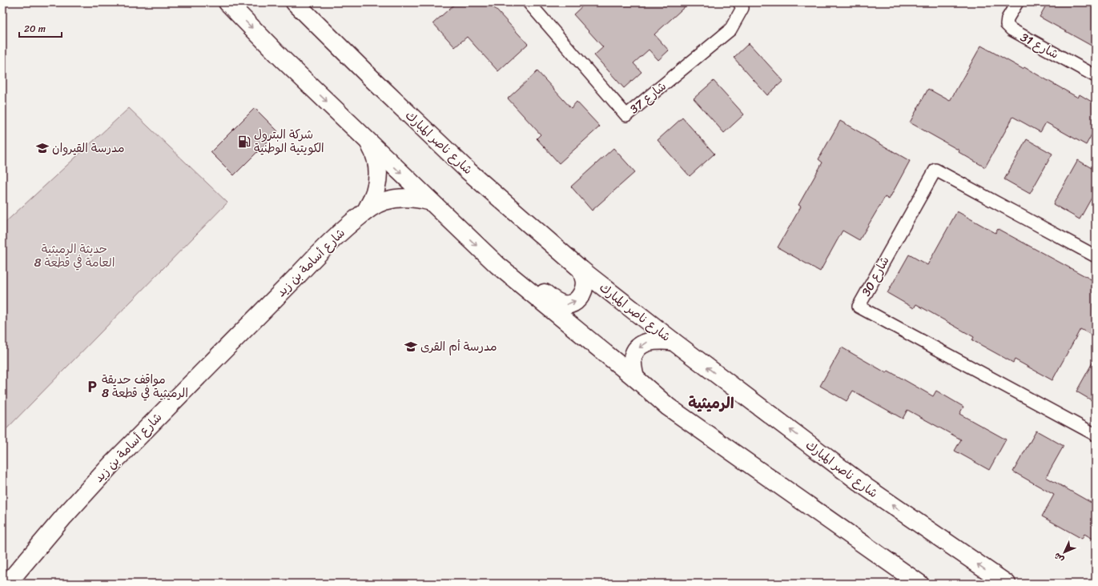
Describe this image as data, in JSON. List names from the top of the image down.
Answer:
{
  "streets": {
    "street": [
      "شارع 31",
      "شارع 37",
      "شارع ناصر المبارك",
      "شارع أسامة بن زيد",
      "شارع 30"
    ]
  },
  "districts": ["الرميثية"],
  "parks": ["حديثة الرميثية العامة في قطعة 8"],
  "places": {
    "fuel station": ["شركة البترول الكويتية الوطنية"],
    "school or university": ["مدرسة القيروان", "مدرسة أم القرى"],
    "parking": ["مواقف حديقة الرميثية في قطعة 8"]
  },
  "scale_bar": "20 m",
  "north": "bottom left"
}
